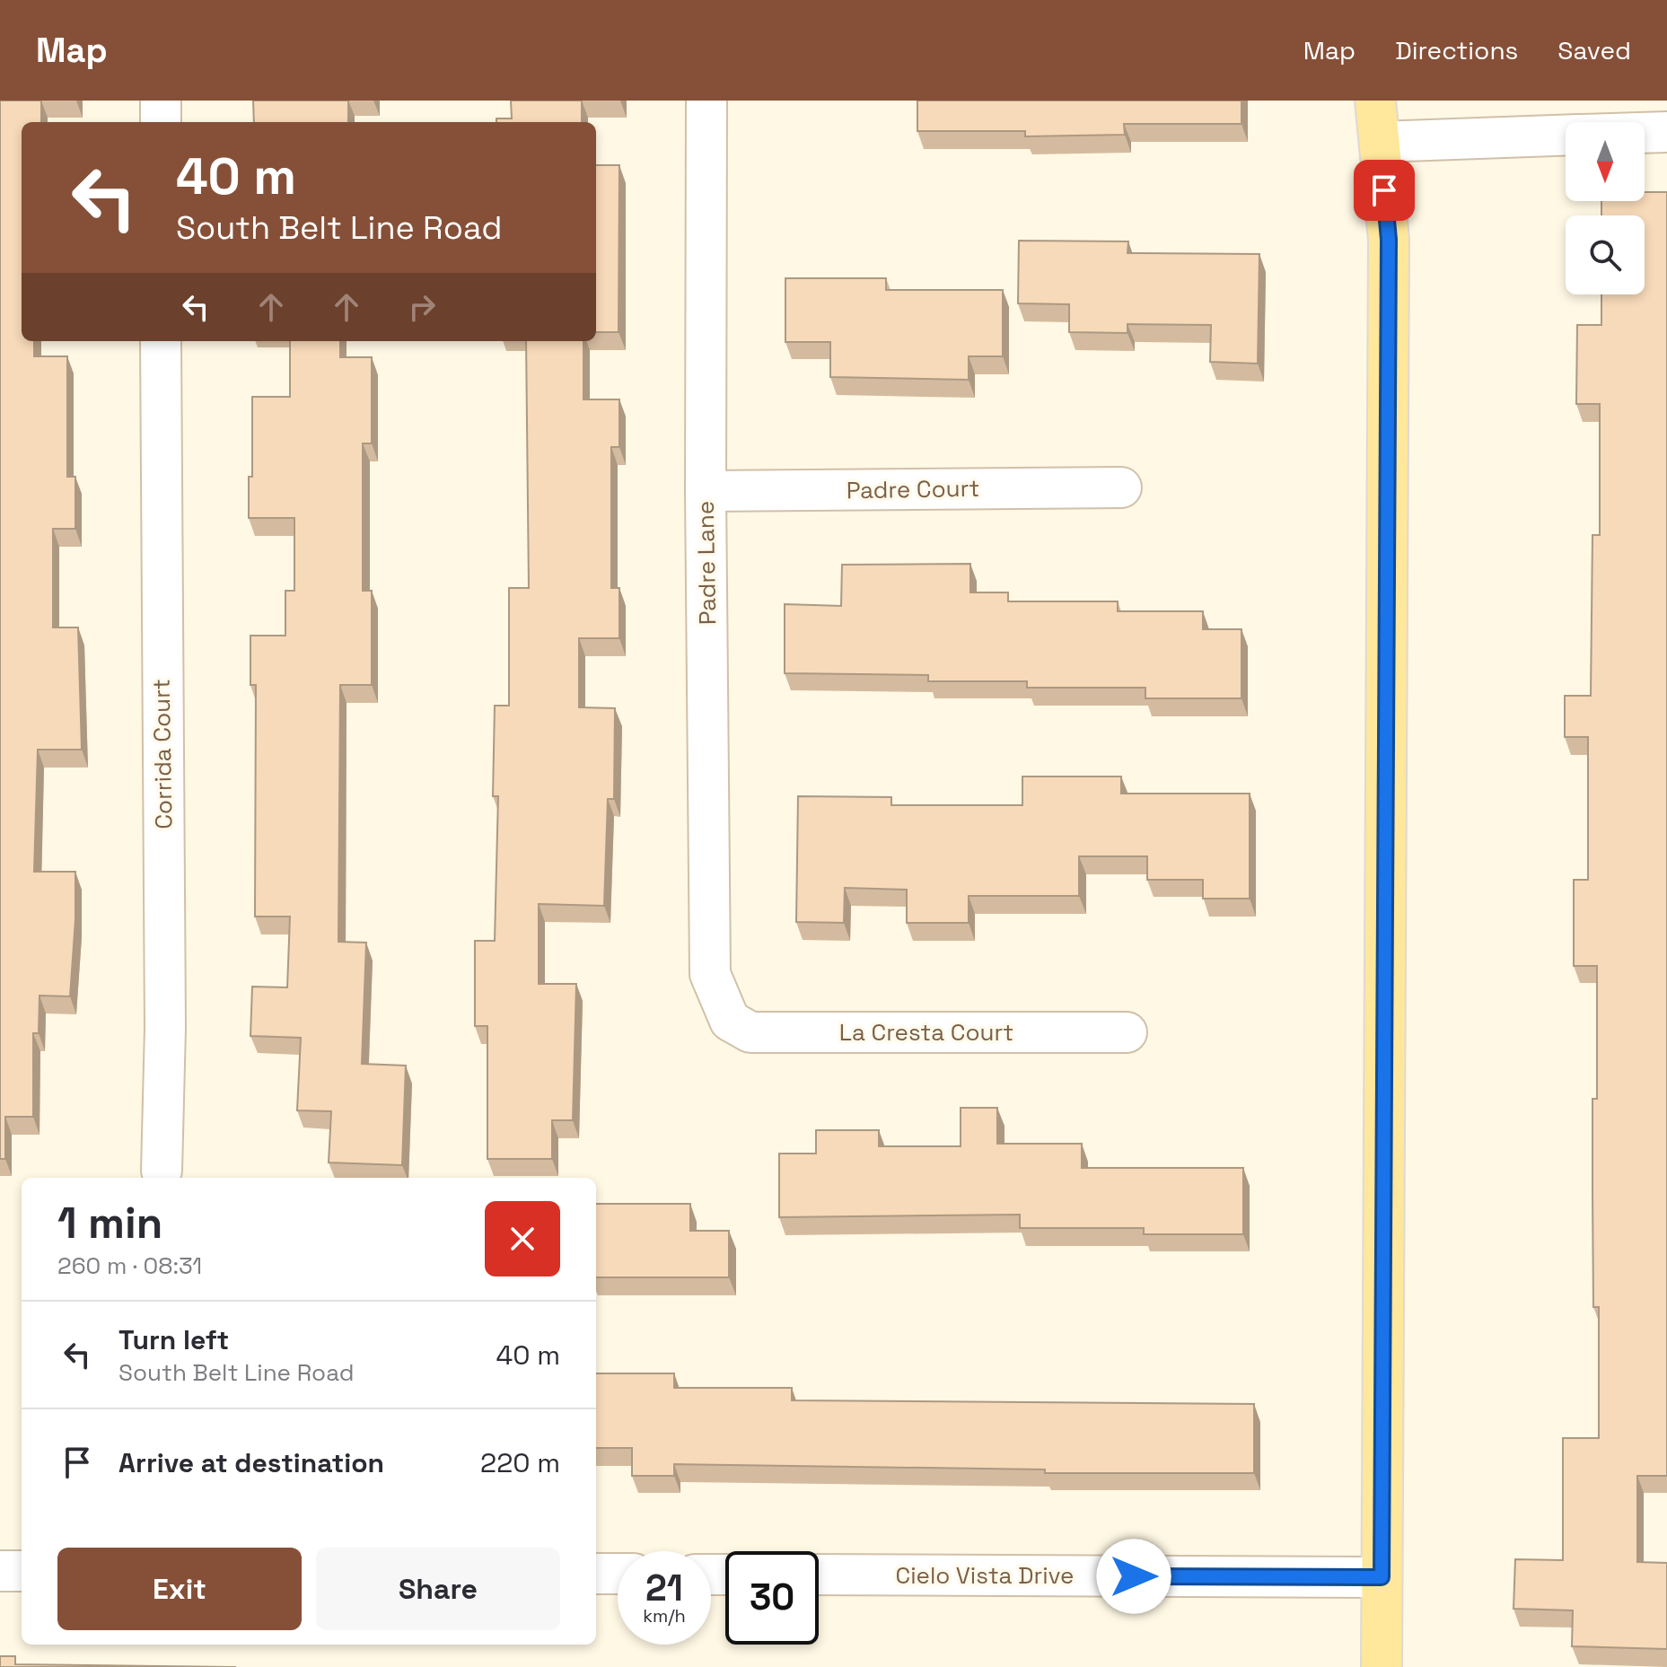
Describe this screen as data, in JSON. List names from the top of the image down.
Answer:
{
  "streets": {
    "street": [
      "Padre Court",
      "Padre Lane",
      "Corrida Court",
      "La Cresta Court",
      "Cielo Vista Drive"
    ]
  },
  "crossings": [
    ["Padre Court", "Padre Lane"],
    ["Padre Lane", "La Cresta Court"]
  ],
  "north": "bottom",
  "page": {
    "header": "Map",
    "nav": ["Map", "Directions", "Saved"],
    "turn": ["40 m", "South Belt Line Road"],
    "heading": ["1 min", "260 m · 08:31"],
    "list": [
      {
        "name": "Turn left",
        "note": "South Belt Line Road",
        "value": "40 m"
      },
      {
        "name": "Arrive at destination",
        "value": "220 m"
      }
    ],
    "buttons": ["Exit", "Share"],
    "speed": "21 km/h",
    "limit": "30"
  }
}
